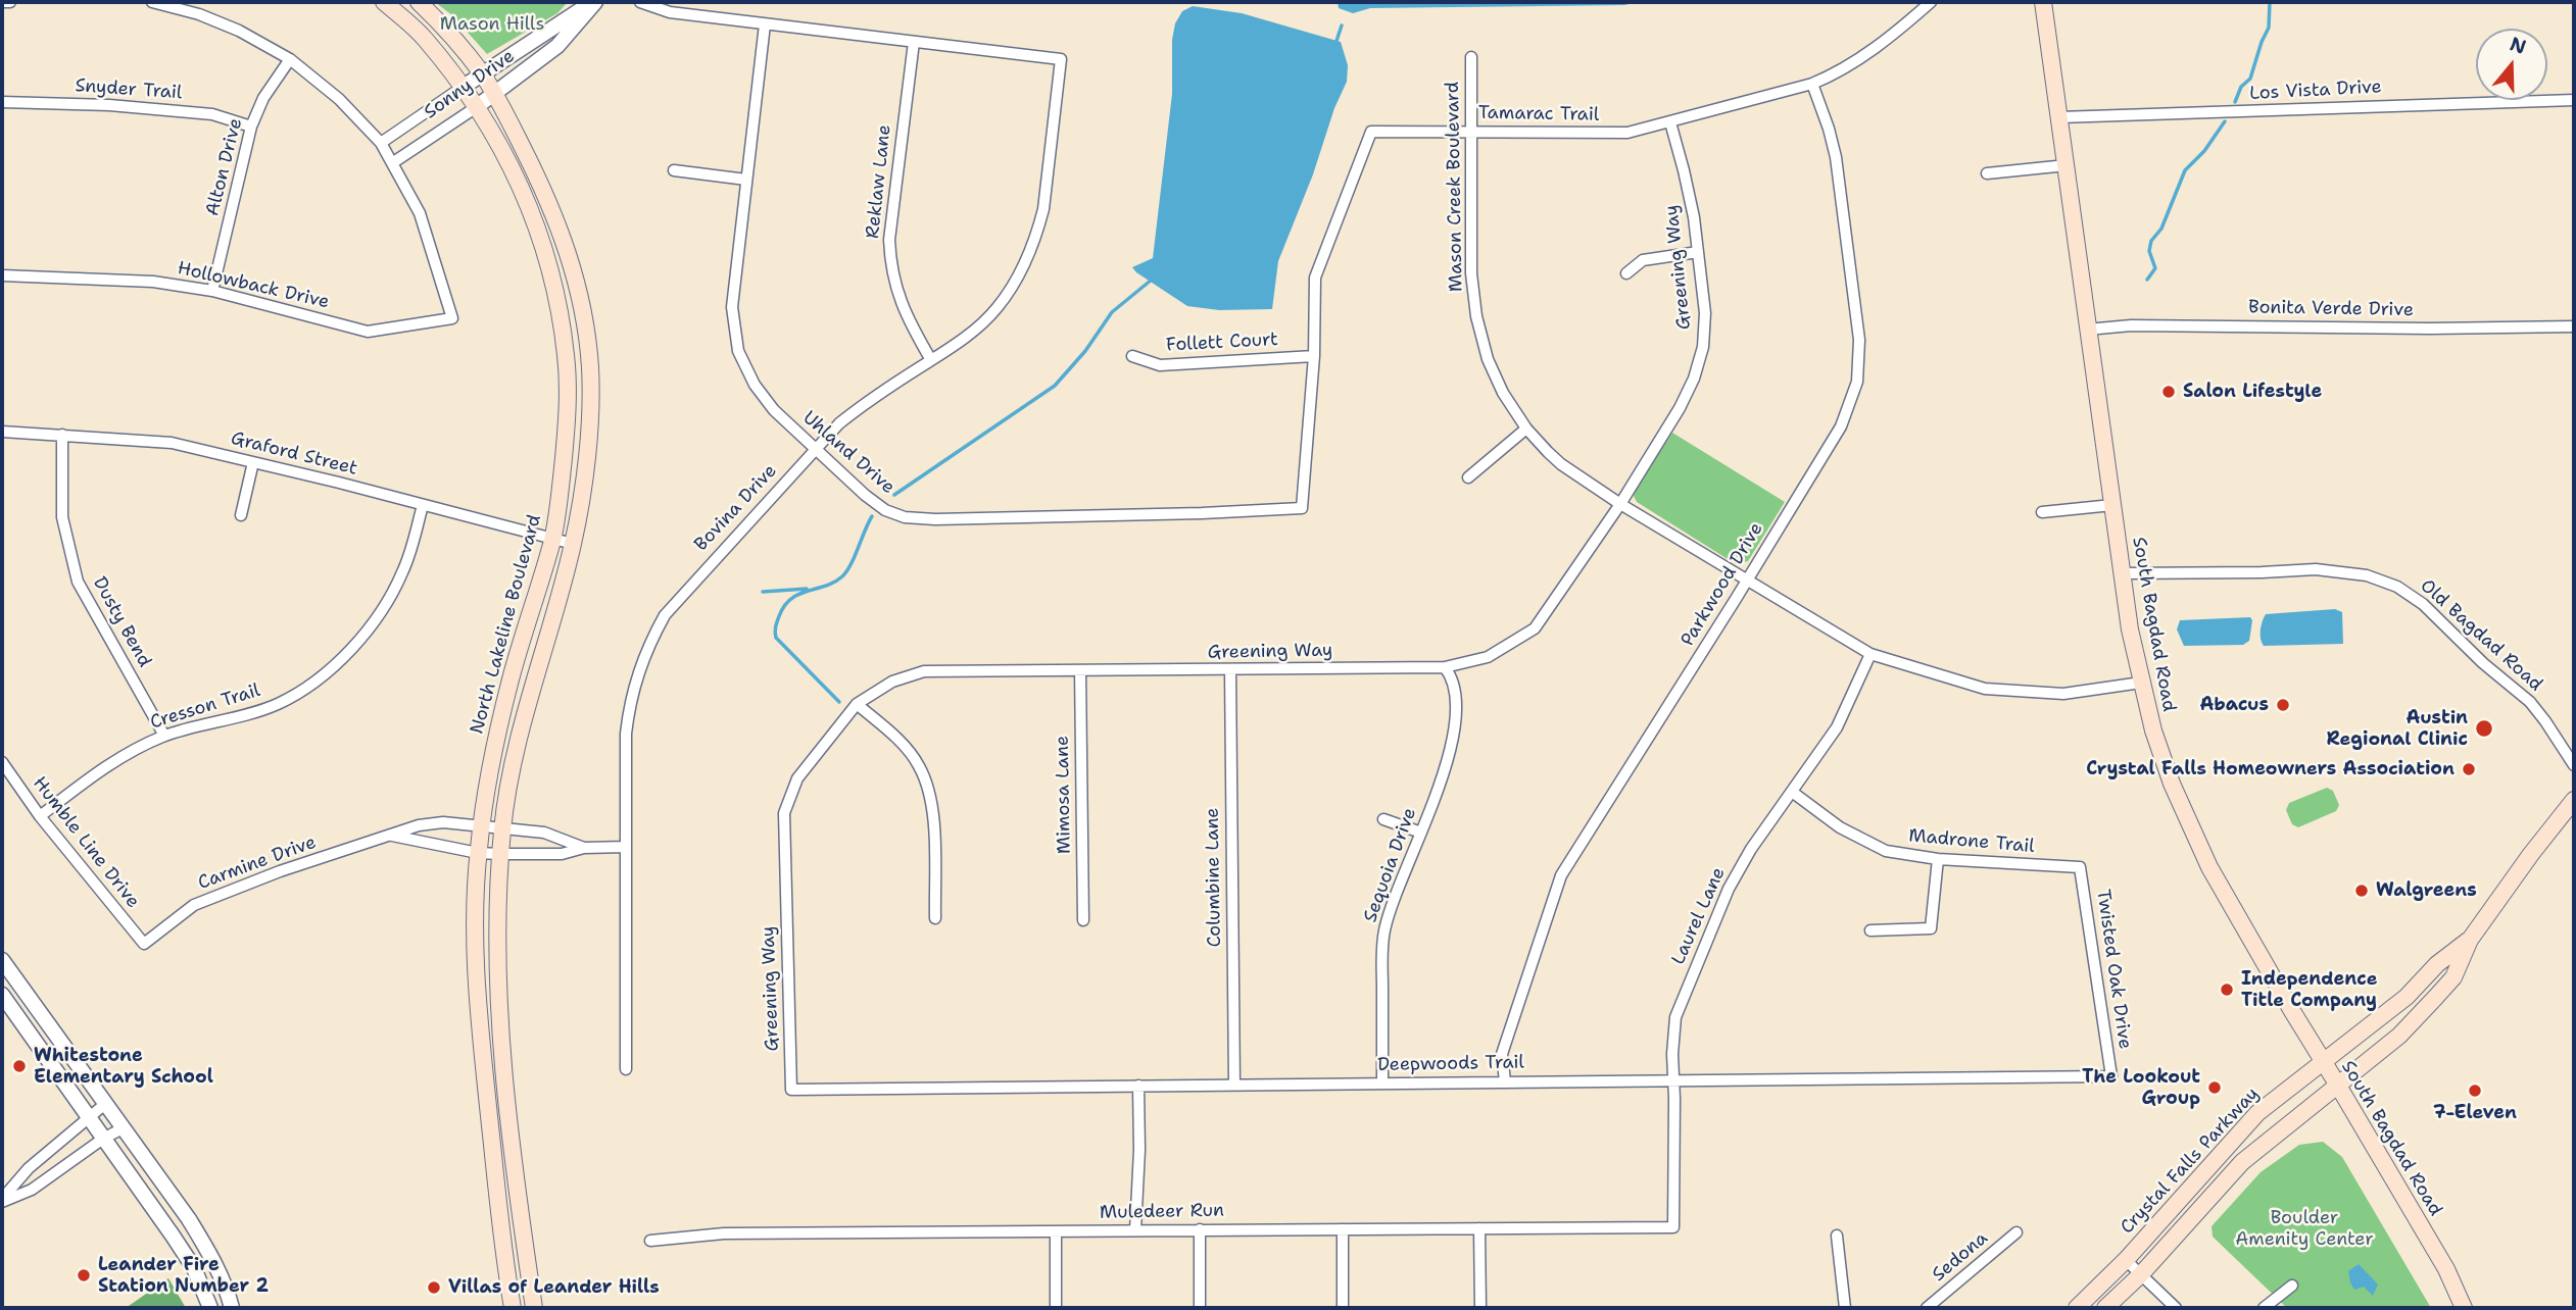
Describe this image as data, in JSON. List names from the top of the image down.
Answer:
{
  "streets": {
    "main road": ["North Lakeline Boulevard", "South Bagdad Road", "Crystal Falls Parkway"],
    "street": [
      "Sonny Drive",
      "Snyder Trail",
      "Los Vista Drive",
      "Tamarac Trail",
      "Alton Drive",
      "Reklaw Lane",
      "Mason Creek Boulevard",
      "Greening Way",
      "Hollowback Drive",
      "Bonita Verde Drive",
      "Follett Court",
      "Uhland Drive",
      "Graford Street",
      "Bovina Drive",
      "Parkwood Drive",
      "Dusty Bend",
      "Old Bagdad Road",
      "Cresson Trail",
      "Mimosa Lane",
      "Madrone Trail",
      "Humble Line Drive",
      "Carmine Drive",
      "Sequoia Drive",
      "Columbine Lane",
      "Laurel Lane",
      "Twisted Oak Drive",
      "Deepwoods Trail",
      "Muledeer Run",
      "Sedona"
    ]
  },
  "crossings": [
    ["Sonny Drive", "Hollowback Drive"],
    ["Sonny Drive", "North Lakeline Boulevard"],
    ["Snyder Trail", "Alton Drive"],
    ["Los Vista Drive", "South Bagdad Road"],
    ["Tamarac Trail", "Mason Creek Boulevard"],
    ["Tamarac Trail", "Greening Way"],
    ["Tamarac Trail", "Follett Court"],
    ["Tamarac Trail", "Uhland Drive"],
    ["Tamarac Trail", "Parkwood Drive"],
    ["Alton Drive", "Hollowback Drive"],
    ["Reklaw Lane", "Bovina Drive"],
    ["Mason Creek Boulevard", "Greening Way"],
    ["Mason Creek Boulevard", "Parkwood Drive"],
    ["Mason Creek Boulevard", "South Bagdad Road"],
    ["Mason Creek Boulevard", "Laurel Lane"],
    ["Greening Way", "Mimosa Lane"],
    ["Greening Way", "Sequoia Drive"],
    ["Greening Way", "Columbine Lane"],
    ["Greening Way", "Deepwoods Trail"],
    ["Bonita Verde Drive", "South Bagdad Road"],
    ["Uhland Drive", "Bovina Drive"],
    ["Graford Street", "Dusty Bend"],
    ["Graford Street", "North Lakeline Boulevard"],
    ["Graford Street", "Cresson Trail"],
    ["Bovina Drive", "Carmine Drive"],
    ["Parkwood Drive", "Deepwoods Trail"],
    ["Dusty Bend", "Cresson Trail"],
    ["North Lakeline Boulevard", "Carmine Drive"],
    ["South Bagdad Road", "Old Bagdad Road"],
    ["South Bagdad Road", "Crystal Falls Parkway"],
    ["Cresson Trail", "Humble Line Drive"],
    ["Madrone Trail", "Laurel Lane"],
    ["Madrone Trail", "Twisted Oak Drive"],
    ["Humble Line Drive", "Carmine Drive"],
    ["Sequoia Drive", "Deepwoods Trail"],
    ["Columbine Lane", "Deepwoods Trail"],
    ["Laurel Lane", "Deepwoods Trail"],
    ["Laurel Lane", "Muledeer Run"],
    ["Twisted Oak Drive", "Deepwoods Trail"]
  ],
  "parks": ["Mason Hills", "Boulder Amenity Center"],
  "places": [
    "Salon Lifestyle",
    "Abacus",
    "Austin Regional Clinic",
    "Crystal Falls Homeowners Association",
    "Walgreens",
    "Independence Title Company",
    "Whitestone Elementary School",
    "The Lookout Group",
    "7-Eleven",
    "Leander Fire Station Number 2",
    "Villas of Leander Hills"
  ],
  "north": "top"
}
